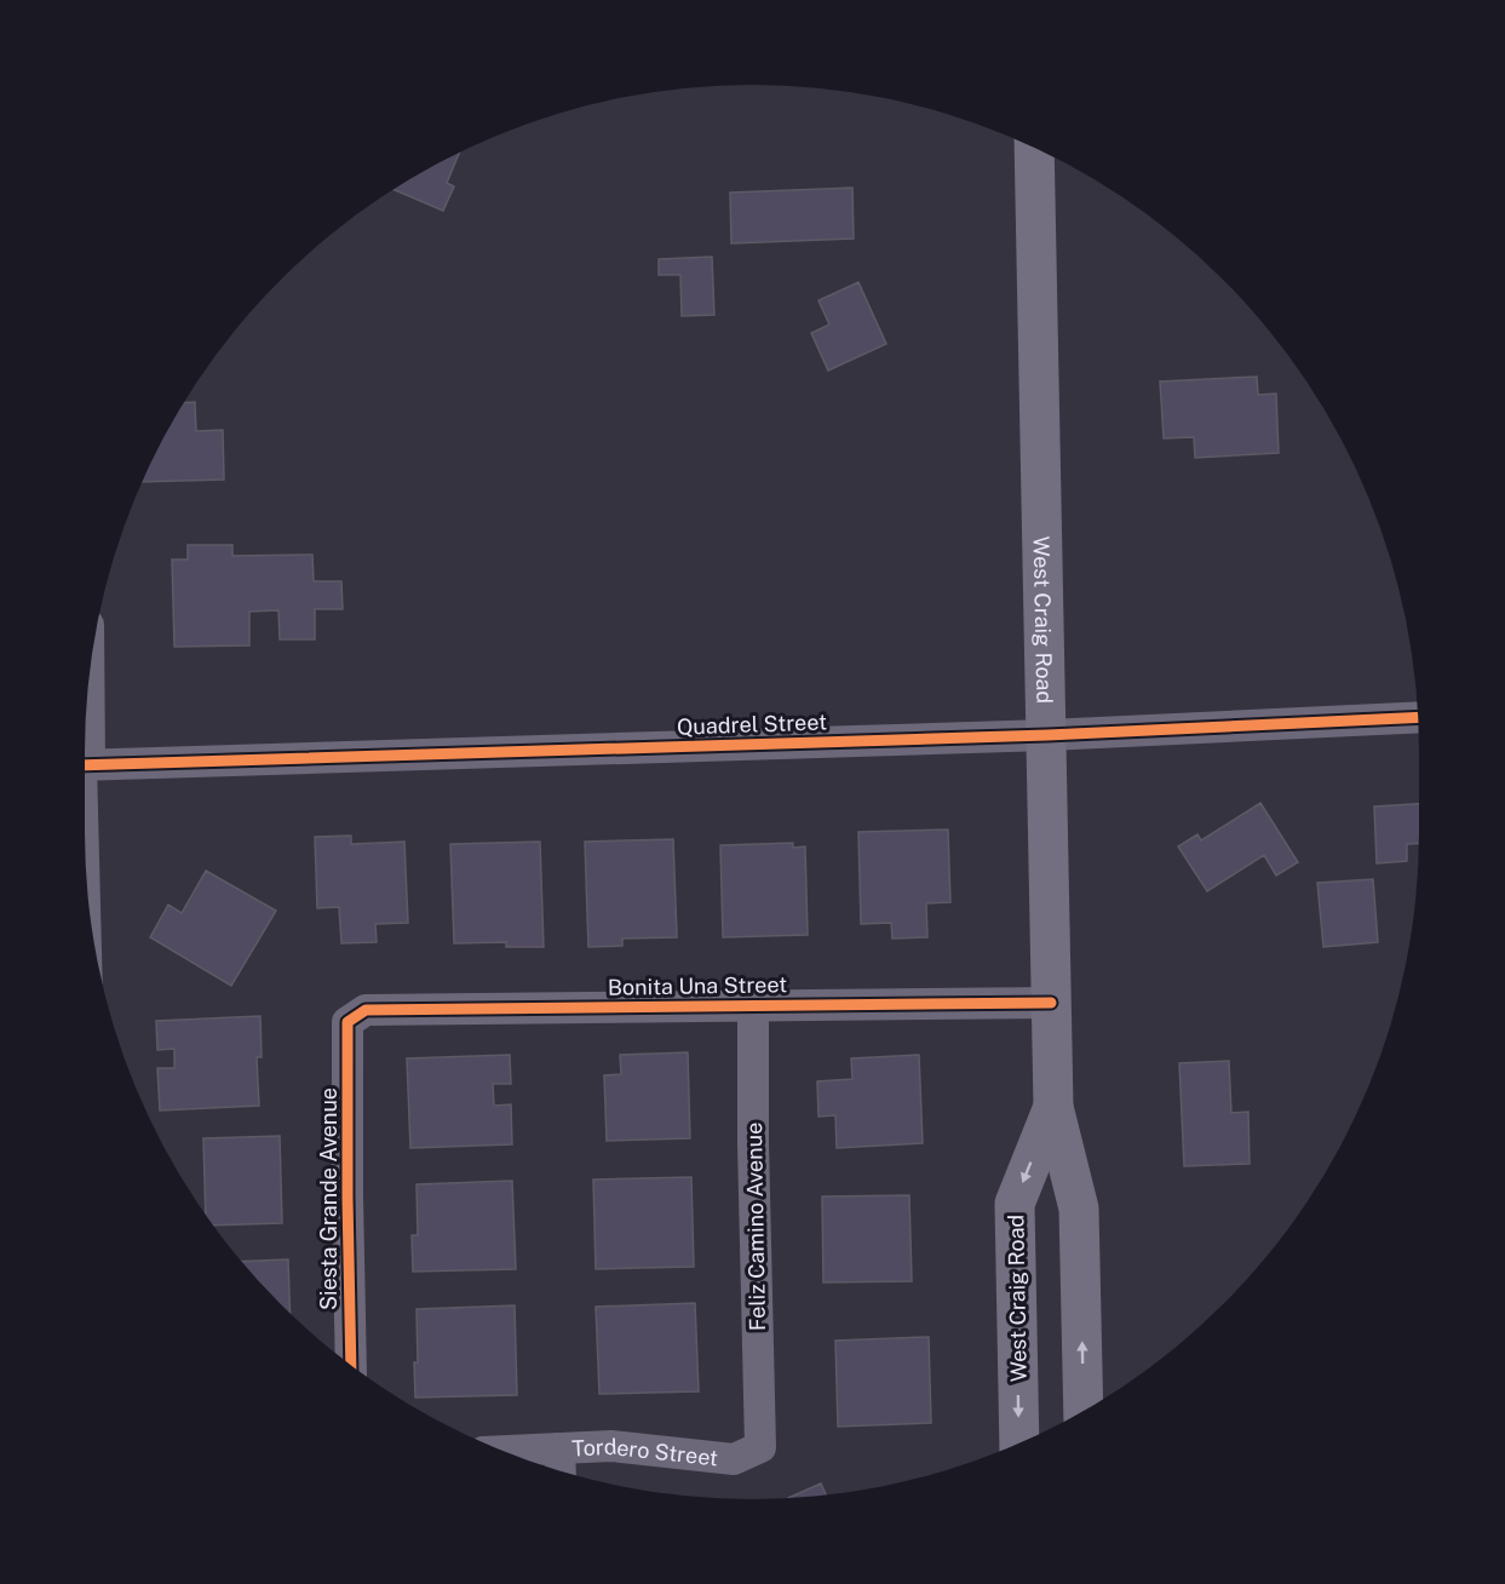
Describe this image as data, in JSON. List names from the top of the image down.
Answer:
{
  "streets": {
    "main road": ["West Craig Road"],
    "street": [
      "Quadrel Street",
      "Bonita Una Street",
      "Siesta Grande Avenue",
      "Feliz Camino Avenue",
      "Tordero Street"
    ]
  },
  "crossings": [
    ["West Craig Road", "Quadrel Street"],
    ["West Craig Road", "Bonita Una Street"],
    ["Bonita Una Street", "Siesta Grande Avenue"],
    ["Bonita Una Street", "Feliz Camino Avenue"],
    ["Feliz Camino Avenue", "Tordero Street"]
  ]
}
